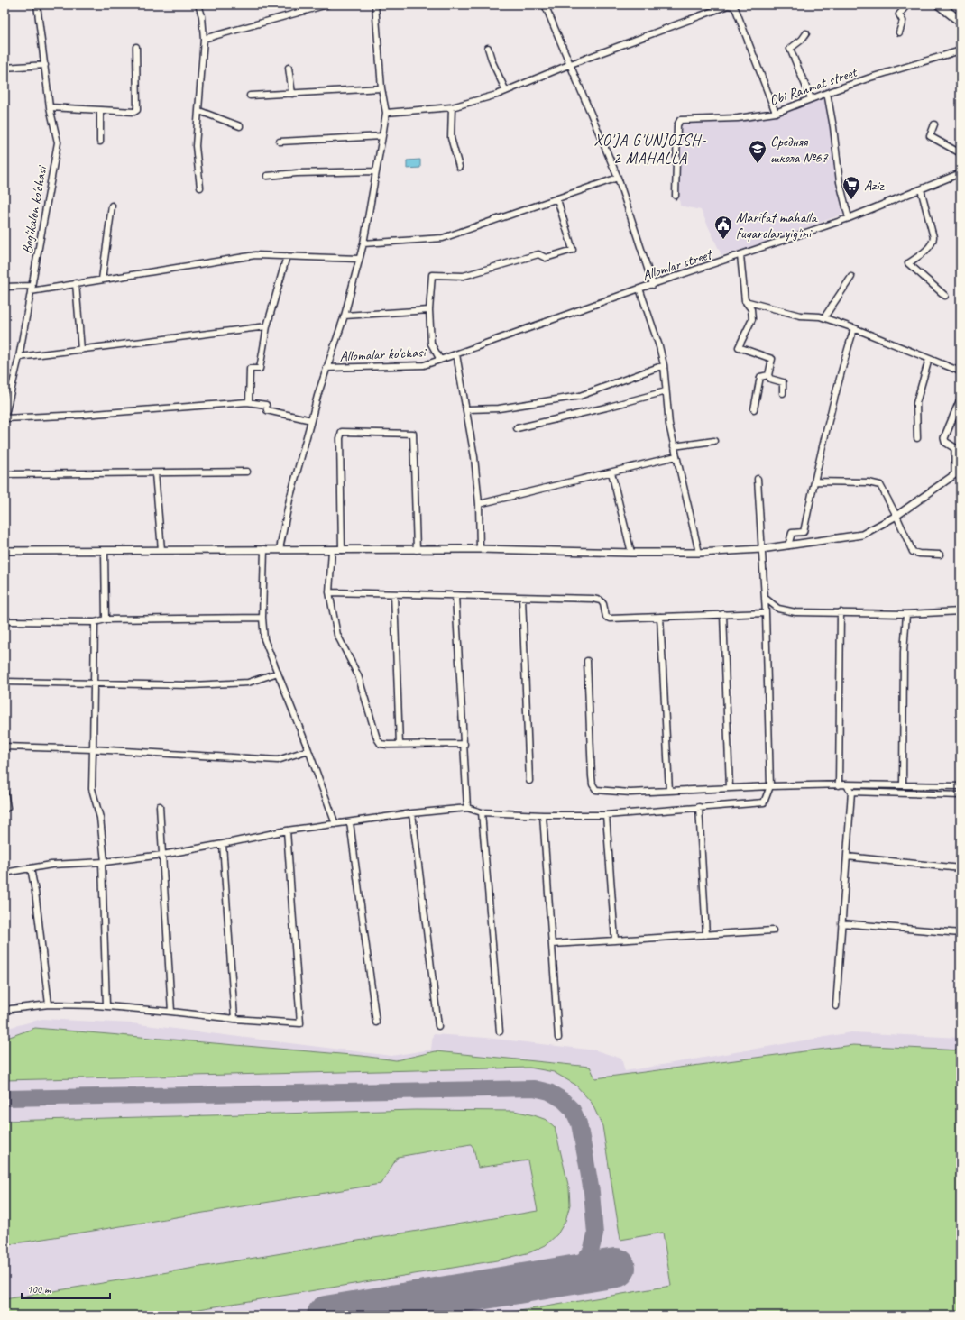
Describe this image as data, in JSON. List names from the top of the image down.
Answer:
{
  "streets": {
    "street": [
      "Obi Rahmat street",
      "Bog'ikalon ko'chasi",
      "Allomlar street",
      "Allomalar ko'chasi"
    ]
  },
  "crossings": [
    ["Allomlar street", "Allomalar ko'chasi"]
  ],
  "districts": ["XO'JA G'UNJOISH- 2 MAHALLA"],
  "places": {
    "school or university": ["Средняя школа №67"],
    "supermarket": ["Aziz"],
    "public building": ["Marifat mahalla fuqarolar yig'ini"]
  },
  "scale_bar": "100 m"
}
